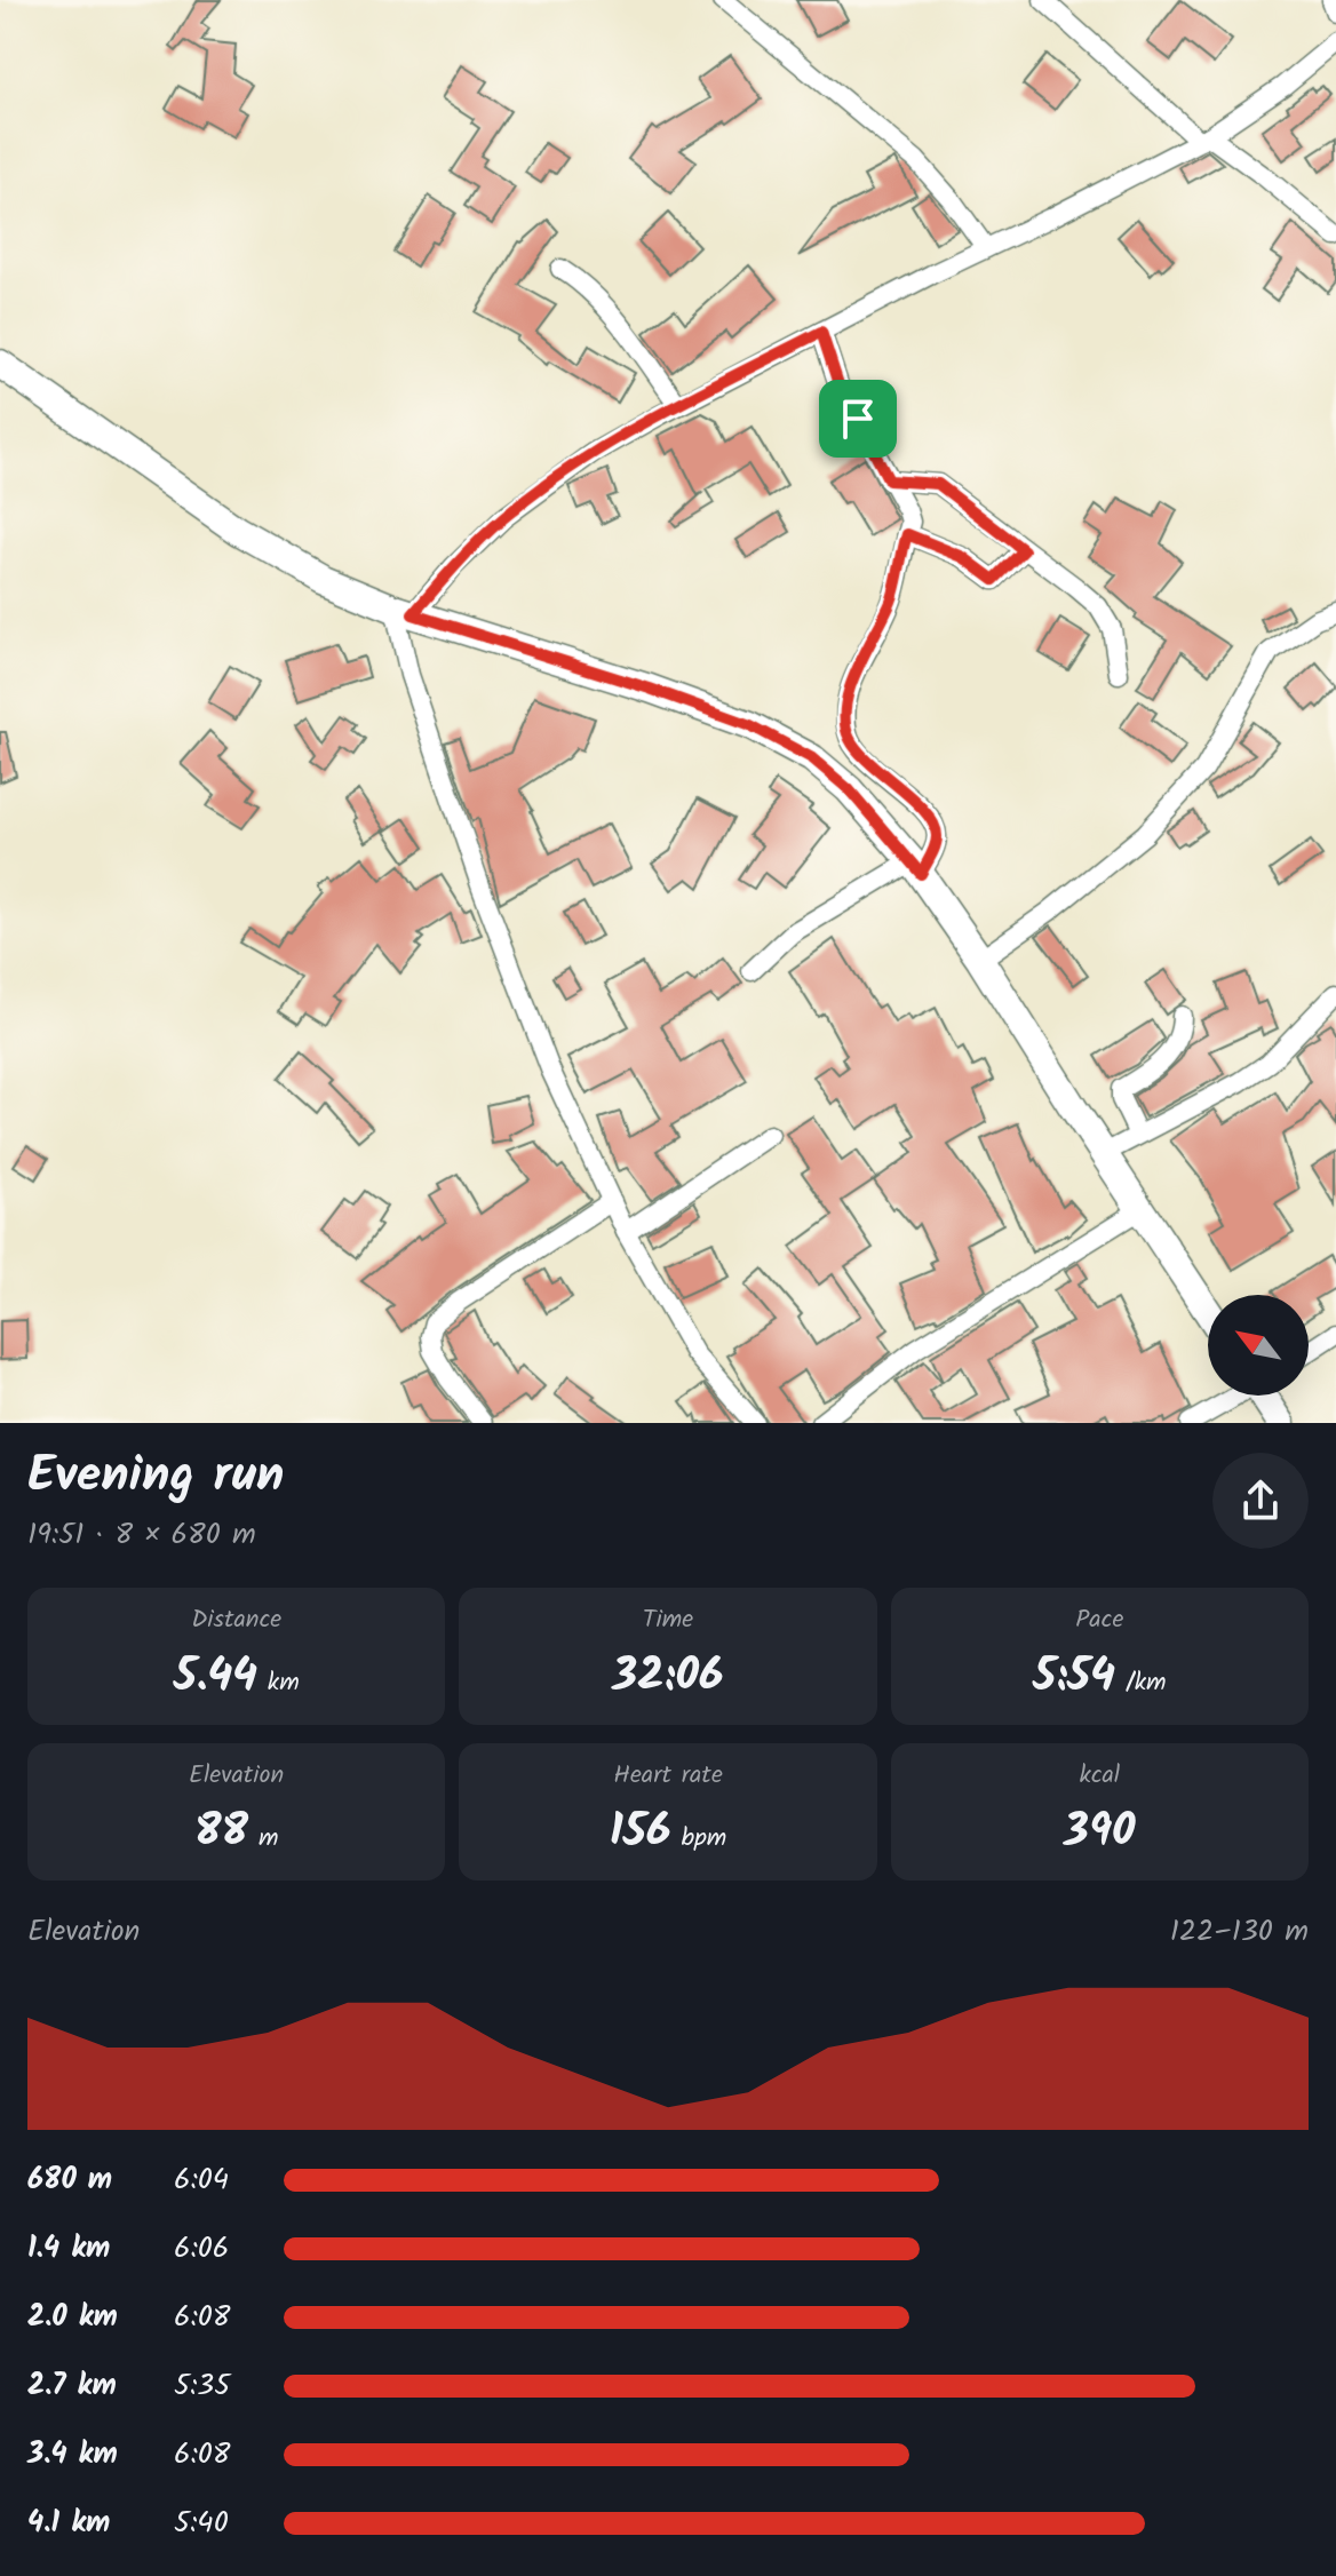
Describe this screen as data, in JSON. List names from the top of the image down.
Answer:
{
  "north": "top left",
  "page": {
    "heading": ["Evening run", "19:51 · 8 × 680 m"],
    "stats": [
      ["Distance", "5.44 km"],
      ["Time", "32:06"],
      ["Pace", "5:54 /km"],
      ["Elevation", "88 m"],
      ["Heart rate", "156 bpm"],
      ["kcal", "390"]
    ],
    "chart": ["Elevation", "122–130 m"],
    "list": [
      {
        "name": "680 m",
        "note": "6:04"
      },
      {
        "name": "1.4 km",
        "note": "6:06"
      },
      {
        "name": "2.0 km",
        "note": "6:08"
      },
      {
        "name": "2.7 km",
        "note": "5:35"
      },
      {
        "name": "3.4 km",
        "note": "6:08"
      },
      {
        "name": "4.1 km",
        "note": "5:40"
      }
    ]
  }
}
